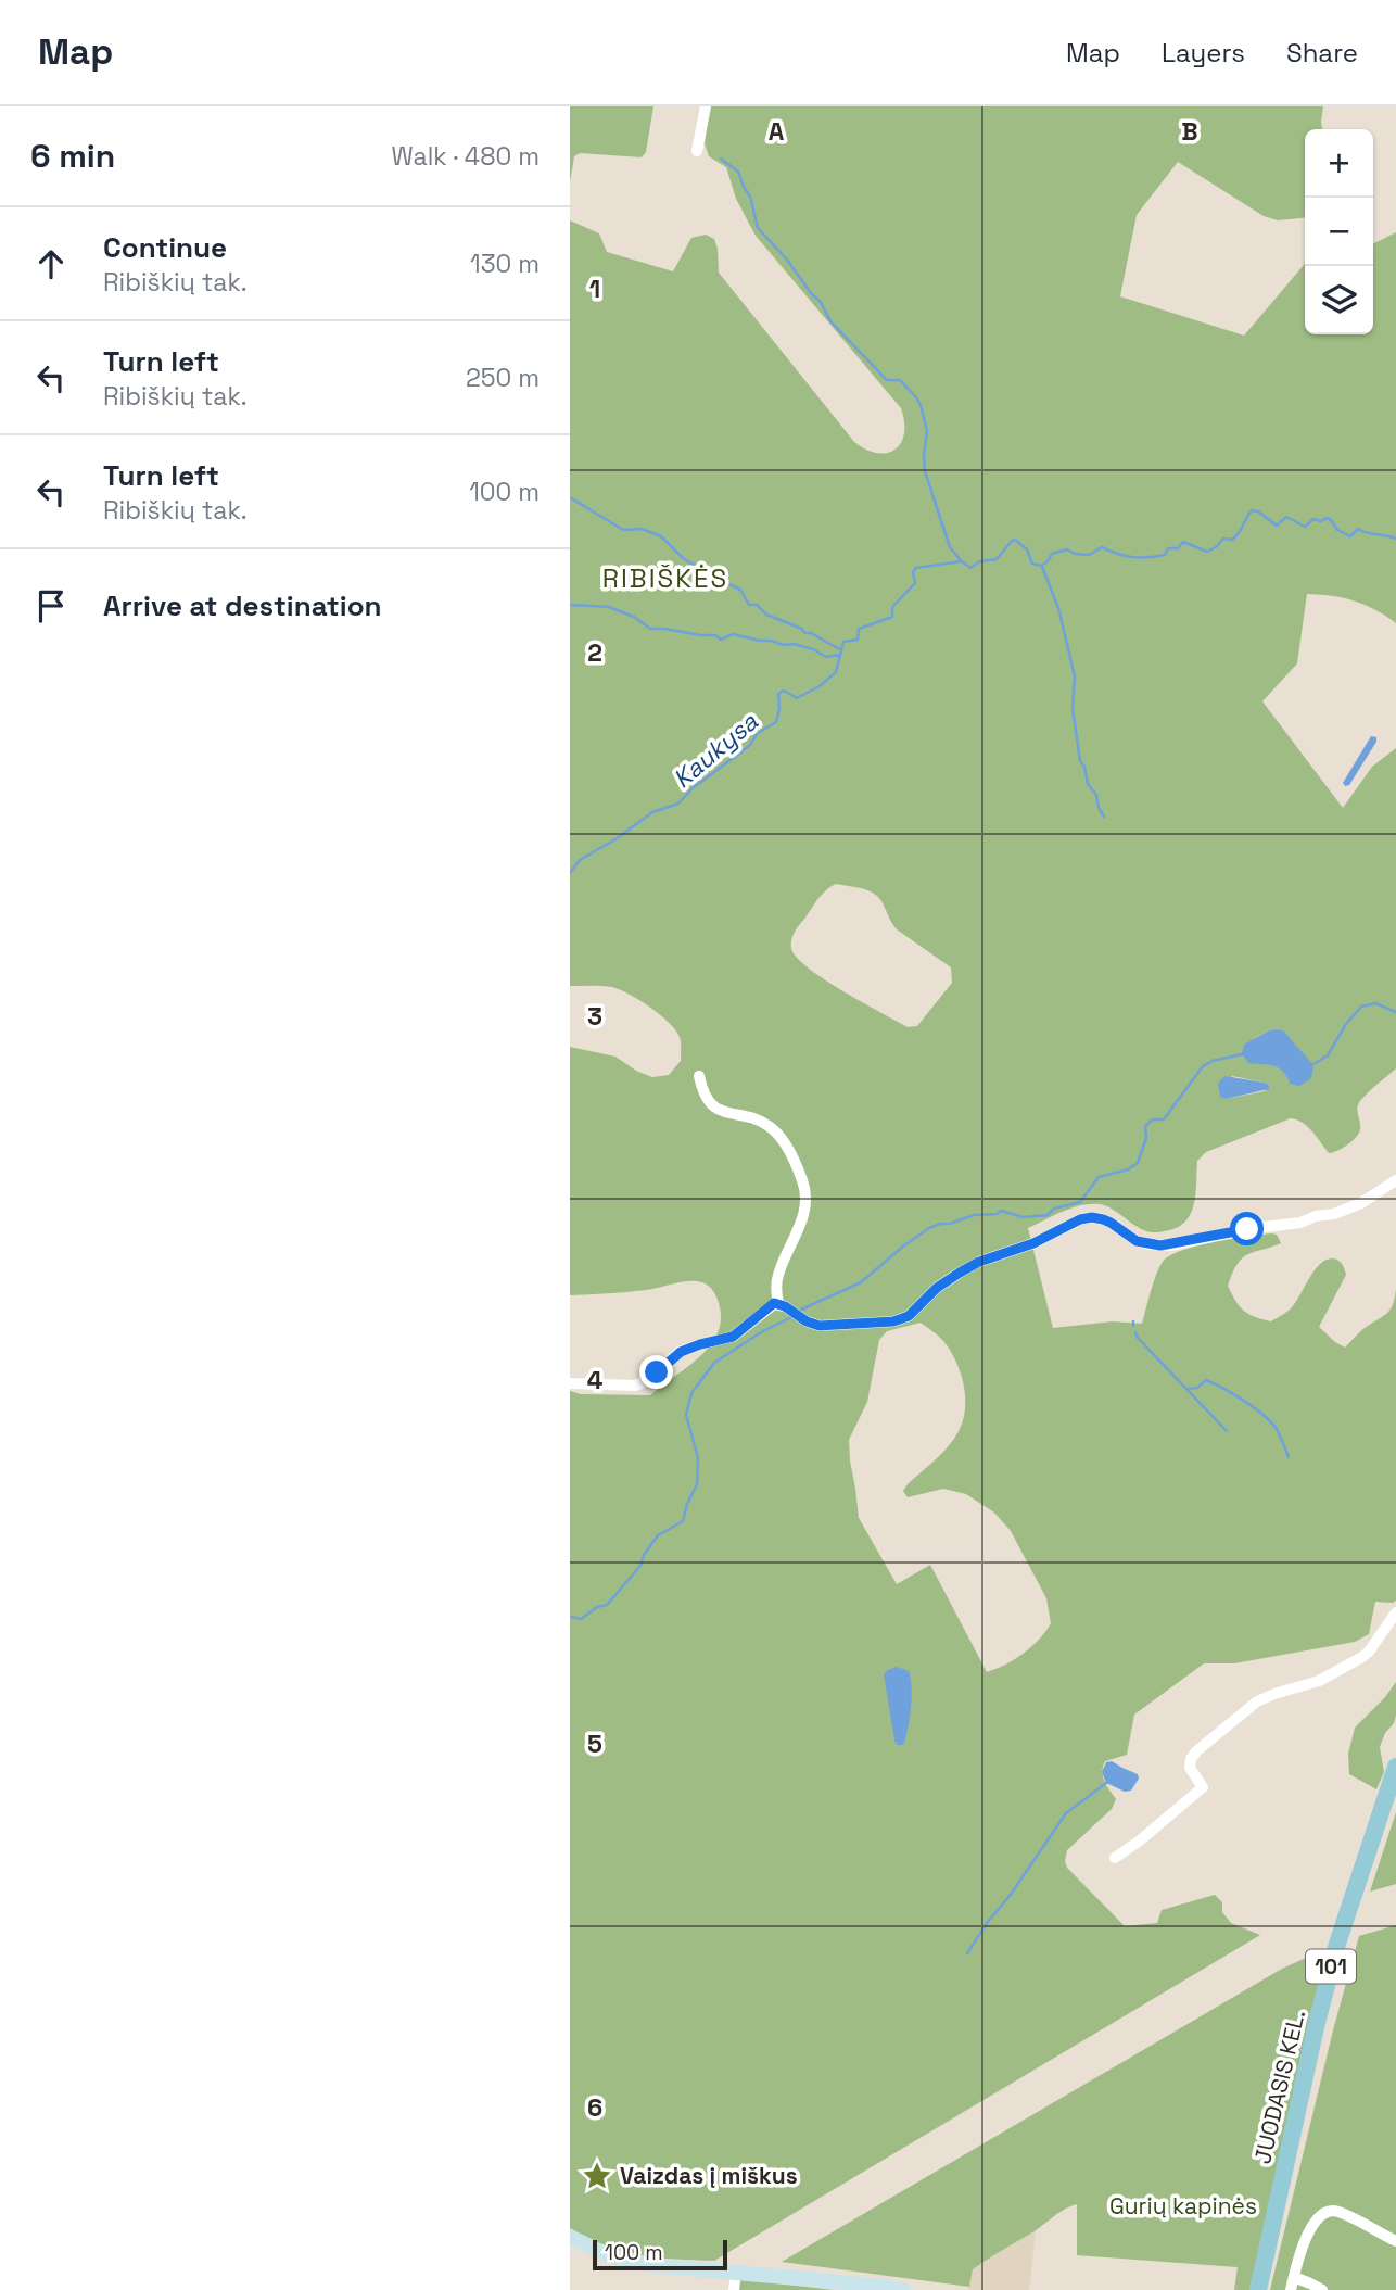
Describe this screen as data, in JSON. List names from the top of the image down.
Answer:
{
  "streets": {
    "main road": ["101", "JUODASIS KEL."]
  },
  "districts": ["RIBIŠKĖS"],
  "water": ["Kaukysa"],
  "parks": ["Gurių kapinės"],
  "places": {
    "place": ["Vaizdas į miškus"]
  },
  "scale_bar": "100 m",
  "page": {
    "header": "Map",
    "nav": ["Map", "Layers", "Share"],
    "heading": ["6 min", "Walk · 480 m"],
    "map_buttons": ["+", "−"],
    "list": [
      ["Continue", "Ribiškių tak.", "130 m"],
      ["Turn left", "Ribiškių tak.", "250 m"],
      ["Turn left", "Ribiškių tak.", "100 m"],
      "Arrive at destination"
    ],
    "scale": "100 m"
  },
  "grid": {
    "columns": ["A", "B"],
    "rows": [
      "1",
      "2",
      "3",
      "4",
      "5",
      "6"
    ]
  }
}
